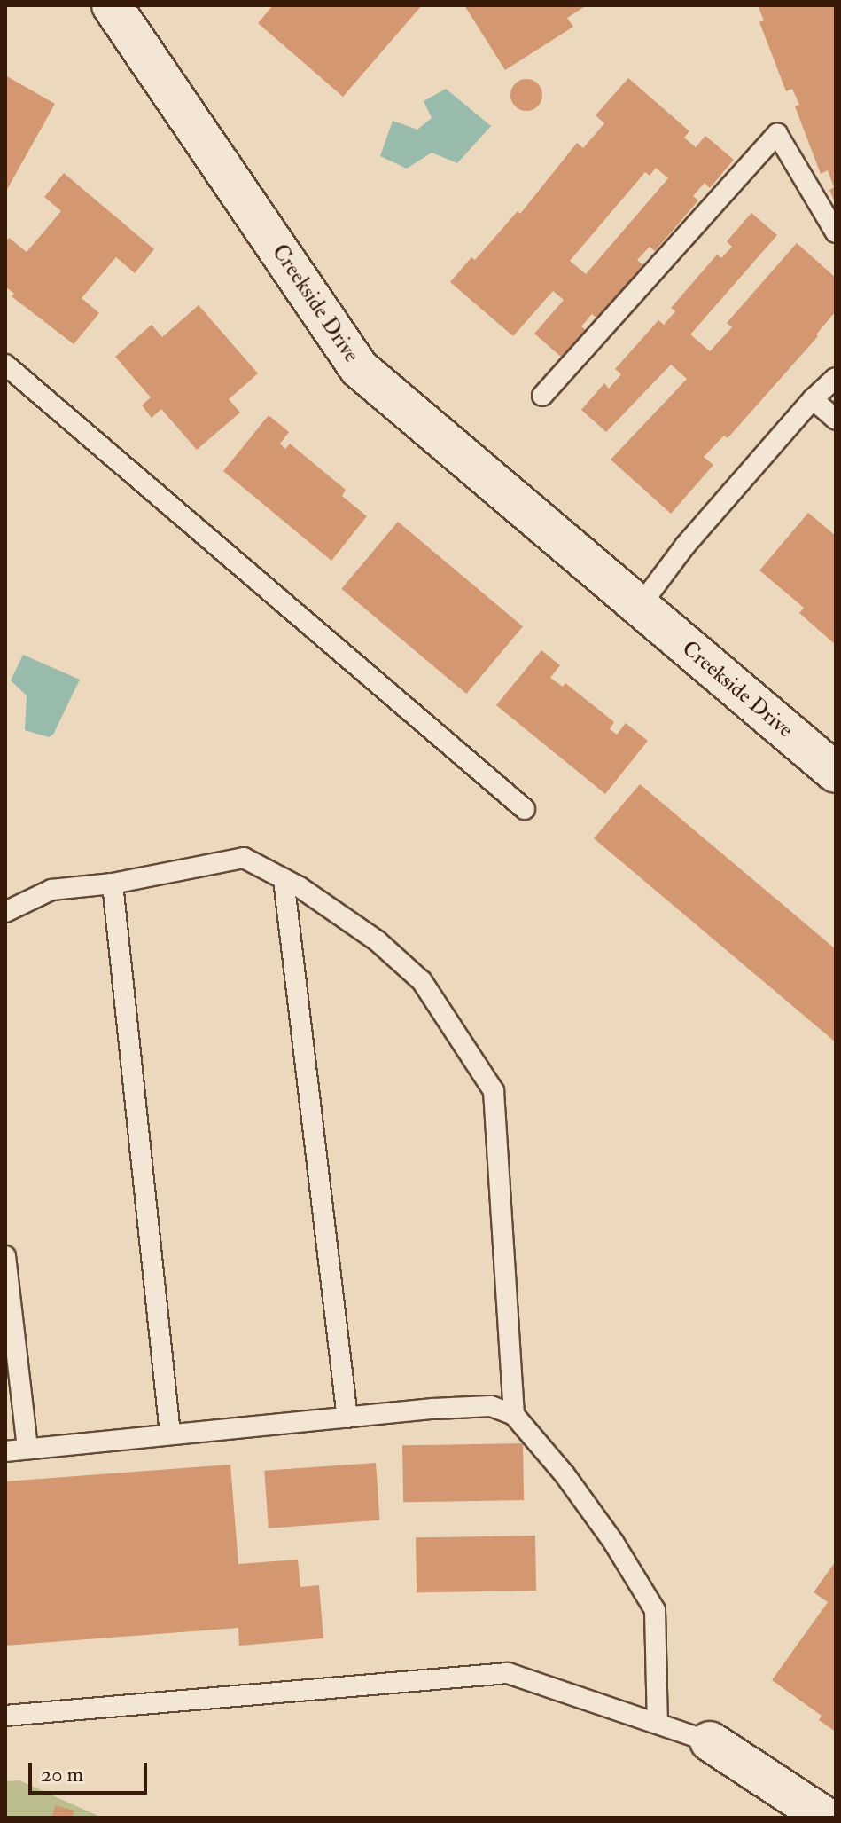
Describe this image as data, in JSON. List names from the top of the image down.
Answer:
{
  "streets": {
    "street": ["Creekside Drive"]
  },
  "scale_bar": "20 m"
}
